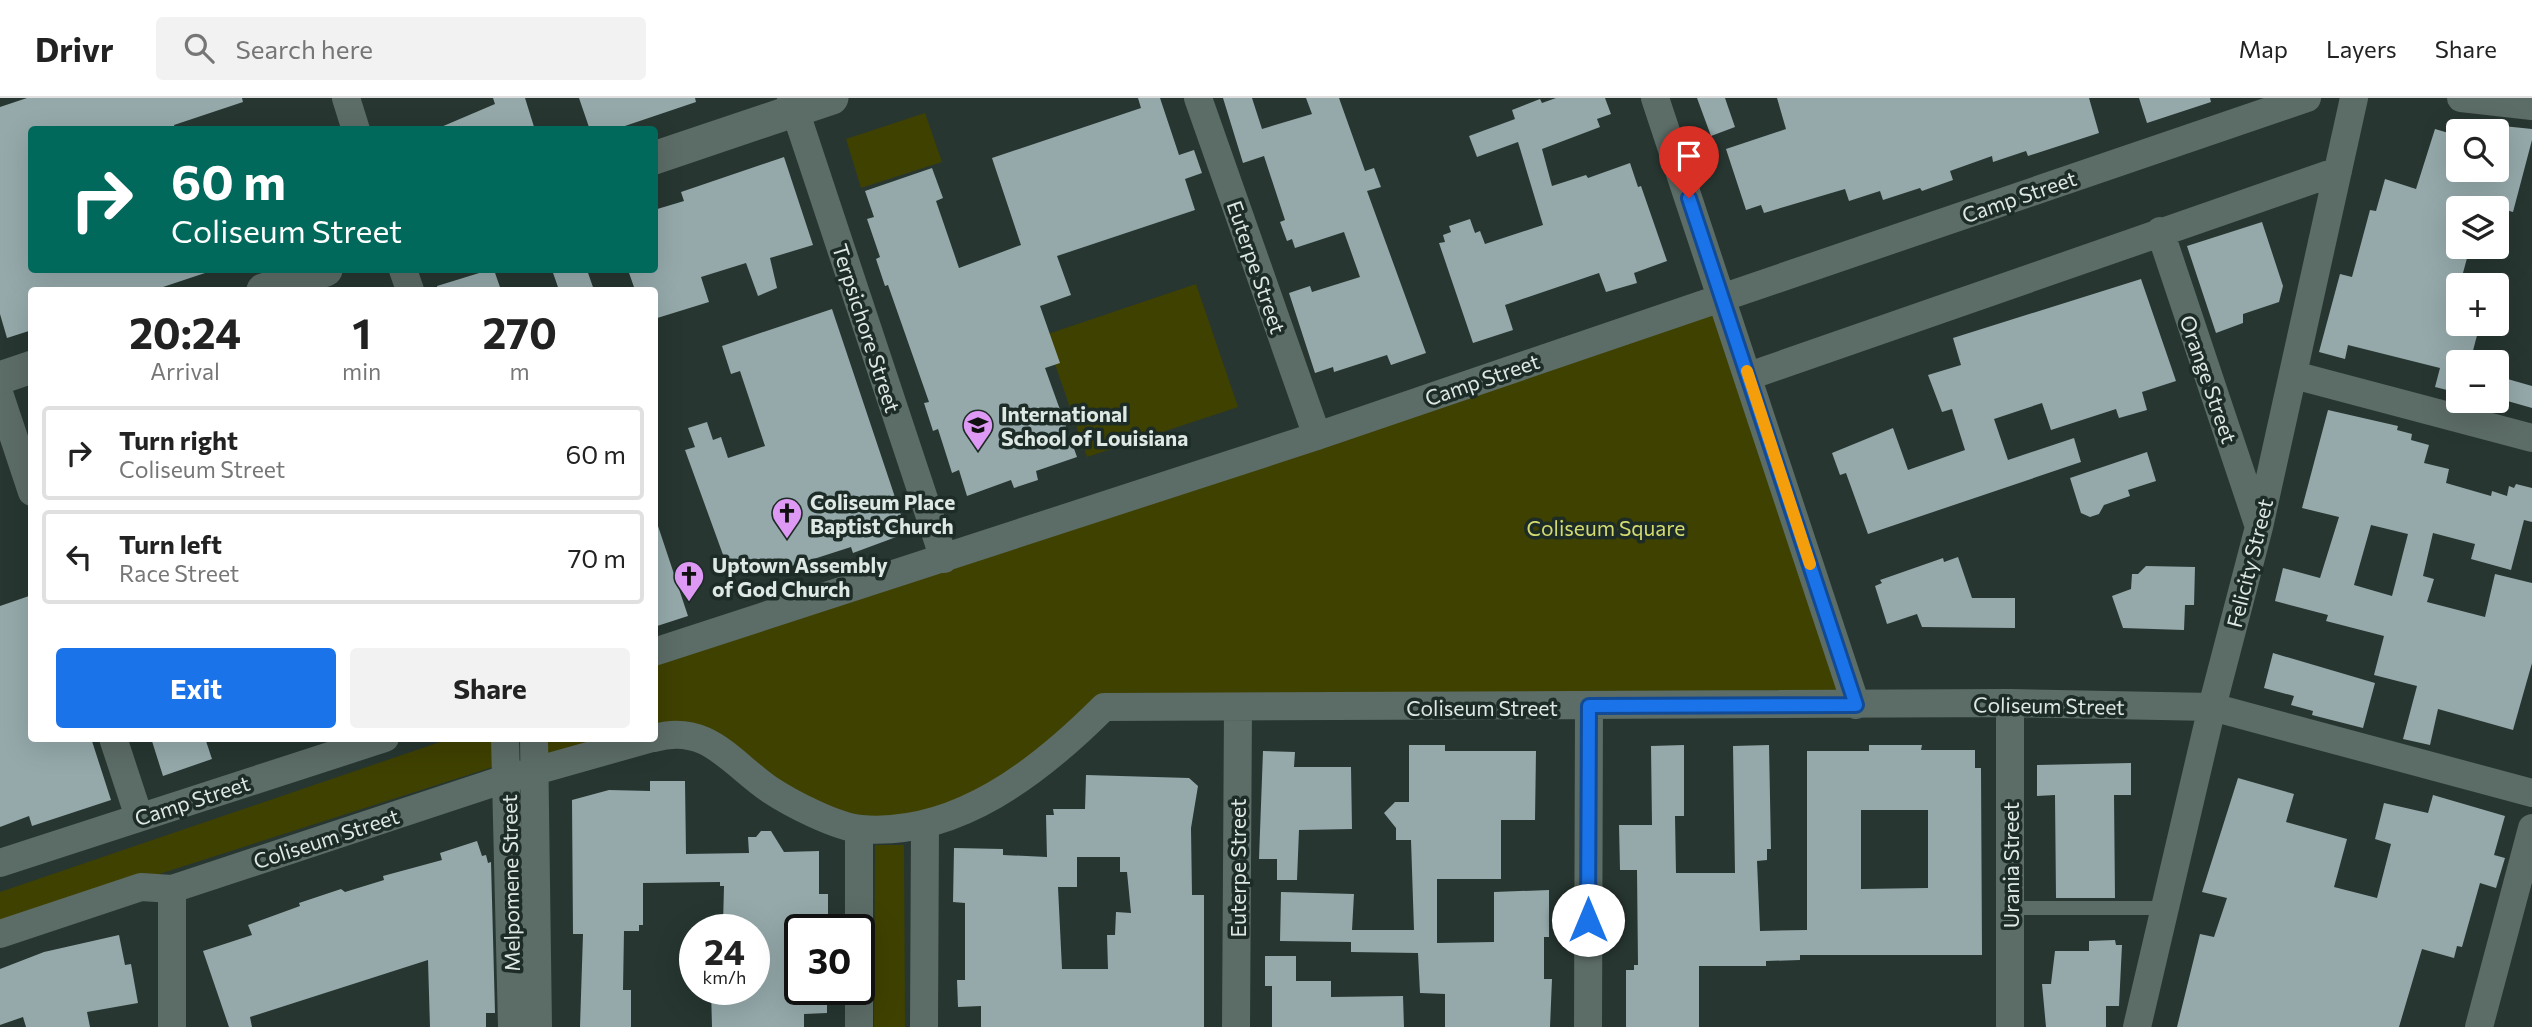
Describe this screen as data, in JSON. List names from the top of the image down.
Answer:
{
  "streets": {
    "street": [
      "Camp Street",
      "Euterpe Street",
      "Terpsichore Street",
      "Orange Street",
      "Felicity Street",
      "Coliseum Street",
      "Urania Street",
      "Melpomene Street"
    ]
  },
  "crossings": [
    ["Camp Street", "Euterpe Street"],
    ["Camp Street", "Terpsichore Street"],
    ["Euterpe Street", "Coliseum Street"],
    ["Orange Street", "Felicity Street"],
    ["Felicity Street", "Coliseum Street"],
    ["Coliseum Street", "Urania Street"],
    ["Coliseum Street", "Melpomene Street"]
  ],
  "parks": ["Coliseum Square"],
  "places": {
    "school or university": ["International School of Louisiana"],
    "church": ["Coliseum Place Baptist Church", "Uptown Assembly of God Church"]
  },
  "page": {
    "header": "Drivr",
    "search": "Search here",
    "nav": ["Map", "Layers", "Share"],
    "map_buttons": ["+", "−"],
    "turn": ["60 m", "Coliseum Street"],
    "eta": [
      "20:24",
      "Arrival",
      "1",
      "min",
      "270",
      "m"
    ],
    "list": [
      {
        "name": "Turn right",
        "note": "Coliseum Street",
        "value": "60 m"
      },
      {
        "name": "Turn left",
        "note": "Race Street",
        "value": "70 m"
      }
    ],
    "buttons": ["Exit", "Share"],
    "speed": "24 km/h",
    "limit": "30"
  }
}
